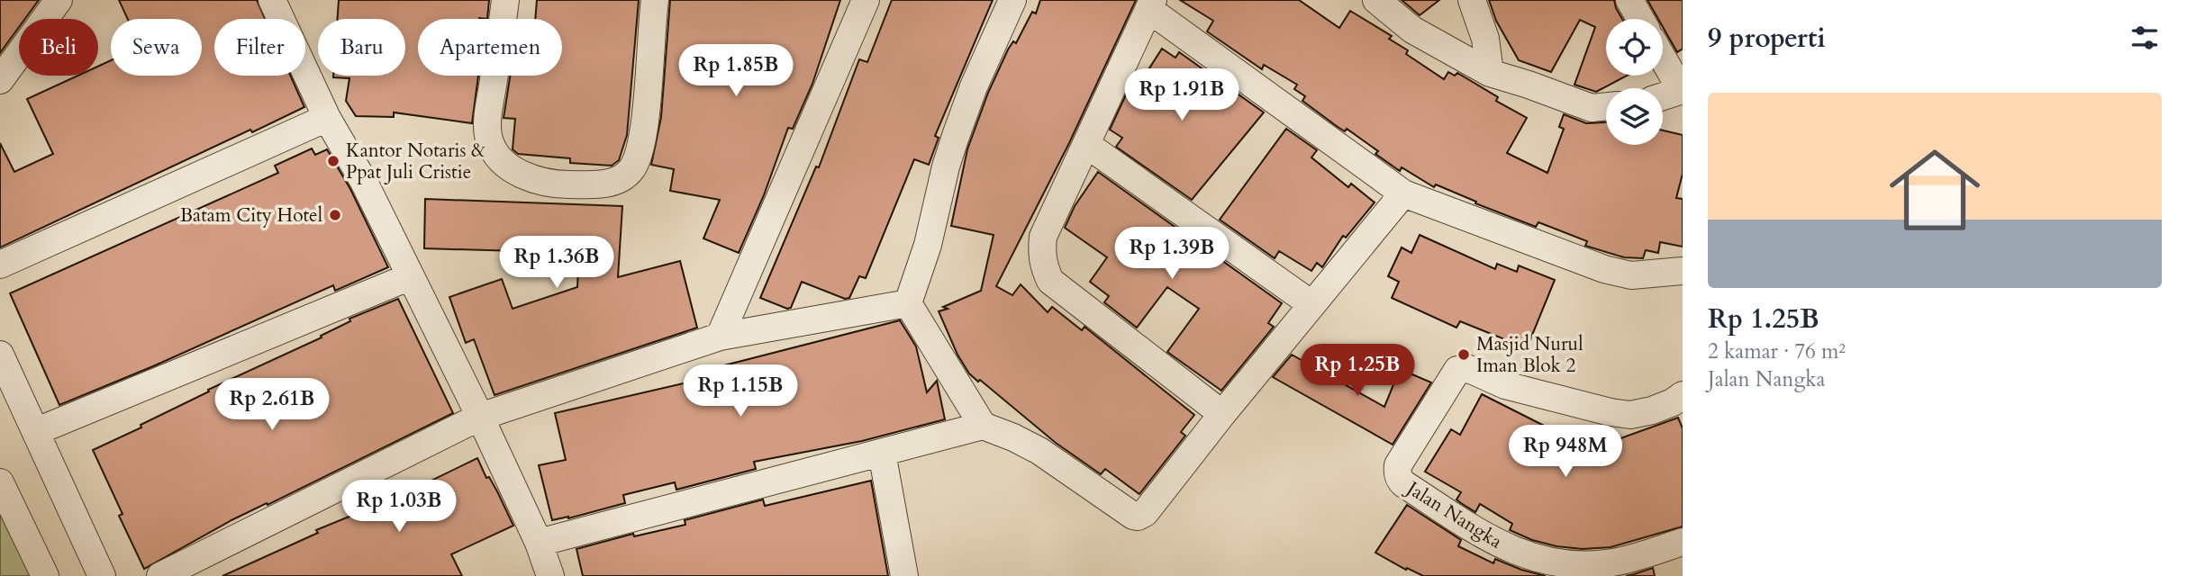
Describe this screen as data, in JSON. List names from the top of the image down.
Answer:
{
  "streets": {
    "street": ["Jalan Nangka"]
  },
  "places": ["Kantor Notaris & Ppat Juli Cristie", "Batam City Hotel", "Masjid Nurul Iman Blok 2"],
  "page": {
    "heading": "9 properti",
    "chip": [
      "Beli",
      "Sewa",
      "Filter",
      "Baru",
      "Apartemen"
    ],
    "price": [
      "Rp 1.85B",
      "Rp 1.91B",
      "Rp 1.39B",
      "Rp 1.36B",
      "Rp 1.25B",
      "Rp 1.15B",
      "Rp 2.61B",
      "Rp 948M",
      "Rp 1.03B"
    ],
    "list": [
      {
        "name": "Rp 1.25B",
        "note": "2 kamar · 76 m² · Jalan Nangka"
      }
    ]
  }
}
